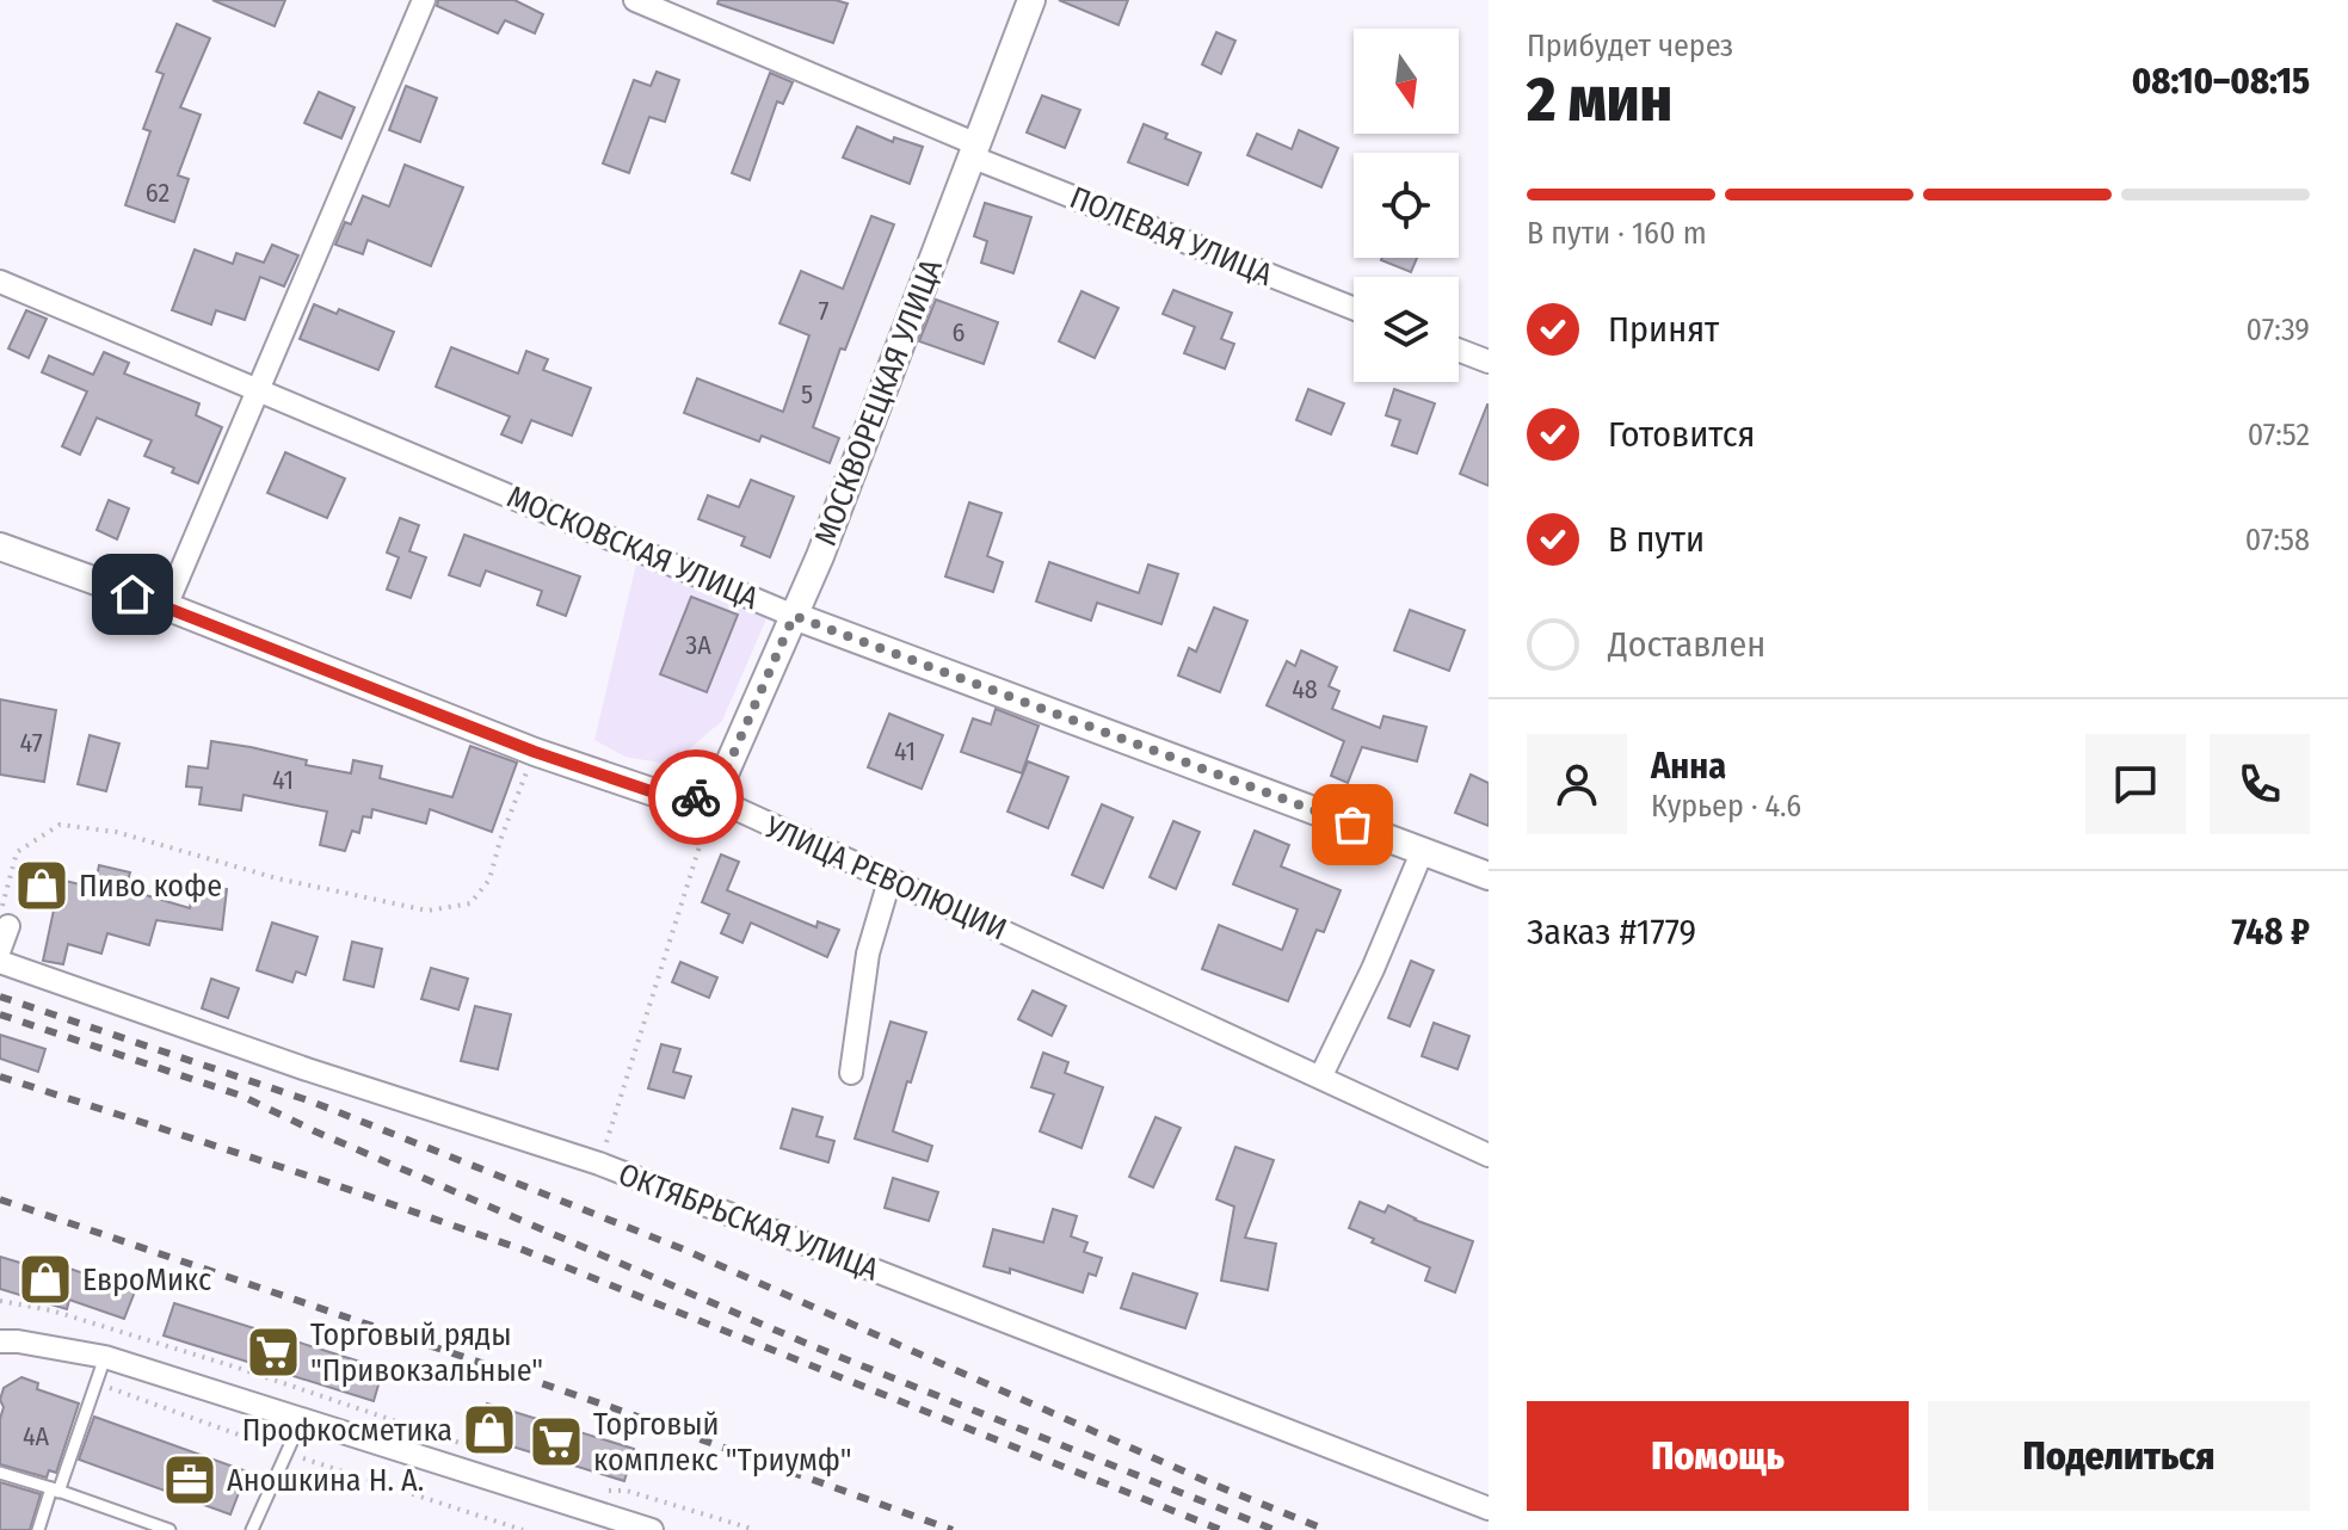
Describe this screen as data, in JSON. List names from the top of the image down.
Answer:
{
  "streets": {
    "street": [
      "ПОЛЕВАЯ УЛИЦА",
      "МОСКВОРЕЦКАЯ УЛИЦА",
      "МОСКОВСКАЯ УЛИЦА",
      "УЛИЦА РЕВОЛЮЦИИ",
      "ОКТЯБРЬСКАЯ УЛИЦА"
    ]
  },
  "crossings": [
    ["ПОЛЕВАЯ УЛИЦА", "МОСКВОРЕЦКАЯ УЛИЦА"],
    ["МОСКВОРЕЦКАЯ УЛИЦА", "МОСКОВСКАЯ УЛИЦА"],
    ["МОСКВОРЕЦКАЯ УЛИЦА", "УЛИЦА РЕВОЛЮЦИИ"]
  ],
  "places": {
    "shop": ["Пиво кофе", "ЕвроМикс", "Профкосметика"],
    "supermarket": ["Торговый ряды \"Привокзальные\"", "Торговый комплекс \"Триумф\""],
    "office": ["Аношкина Н. А."]
  },
  "house_numbers": [
    "62",
    "7",
    "6",
    "5",
    "3А",
    "48",
    "47",
    "41",
    "41",
    "4А"
  ],
  "north": "bottom",
  "page": {
    "heading": ["2 мин", "Прибудет через", "08:10–08:15"],
    "panel": [
      "Анна",
      "Курьер · 4.6",
      "Заказ #1779",
      "748 ₽"
    ],
    "bar": "В пути · 160 m",
    "list": [
      ["Принят", "07:39"],
      ["Готовится", "07:52"],
      ["В пути", "07:58"],
      "Доставлен"
    ],
    "buttons": ["Помощь", "Поделиться"]
  }
}
